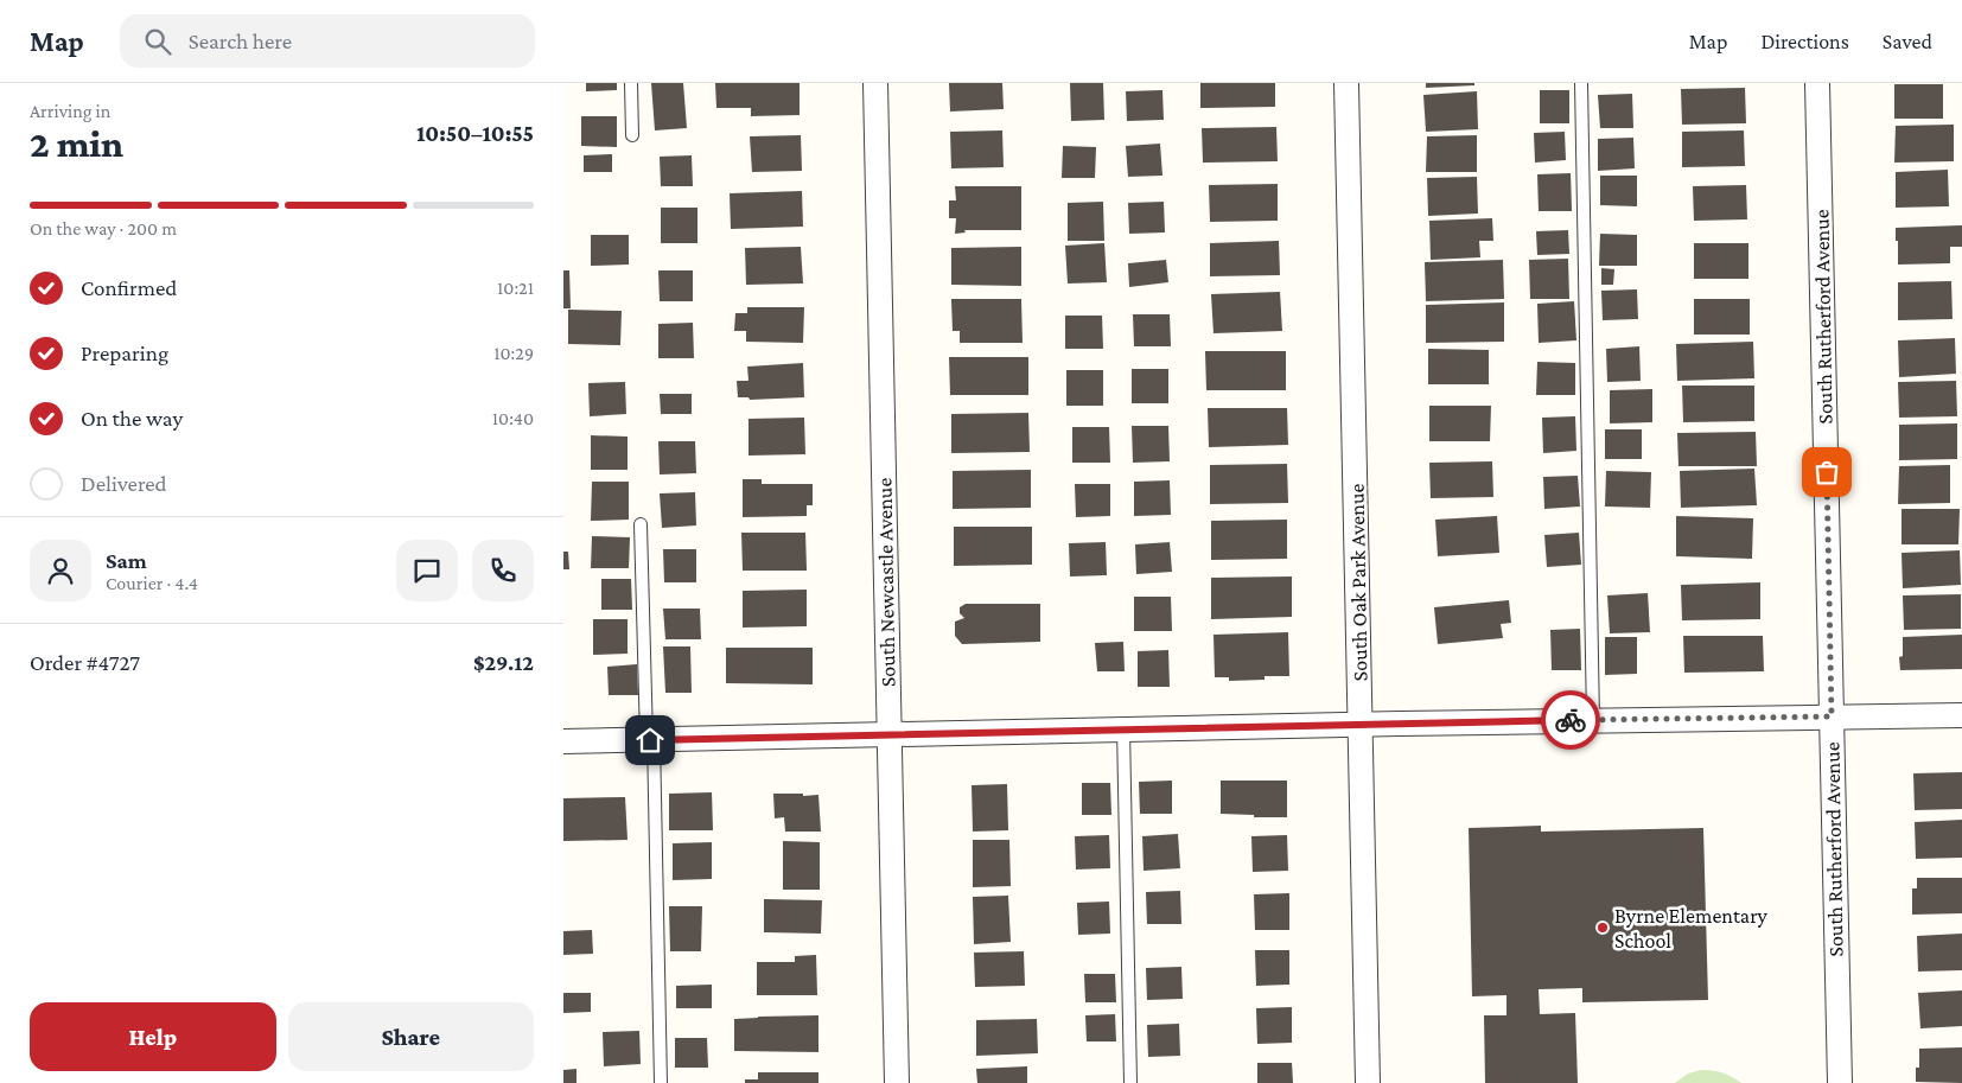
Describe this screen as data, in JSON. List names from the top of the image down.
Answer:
{
  "streets": {
    "street": ["South Rutherford Avenue", "South Newcastle Avenue", "South Oak Park Avenue"]
  },
  "places": ["Byrne Elementary School"],
  "page": {
    "header": "Map",
    "search": "Search here",
    "nav": ["Map", "Directions", "Saved"],
    "heading": ["2 min", "Arriving in", "10:50–10:55"],
    "panel": [
      "Sam",
      "Courier · 4.4",
      "Order #4727",
      "$29.12"
    ],
    "bar": "On the way · 200 m",
    "list": [
      ["Confirmed", "10:21"],
      ["Preparing", "10:29"],
      ["On the way", "10:40"],
      "Delivered"
    ],
    "buttons": ["Help", "Share"]
  }
}
